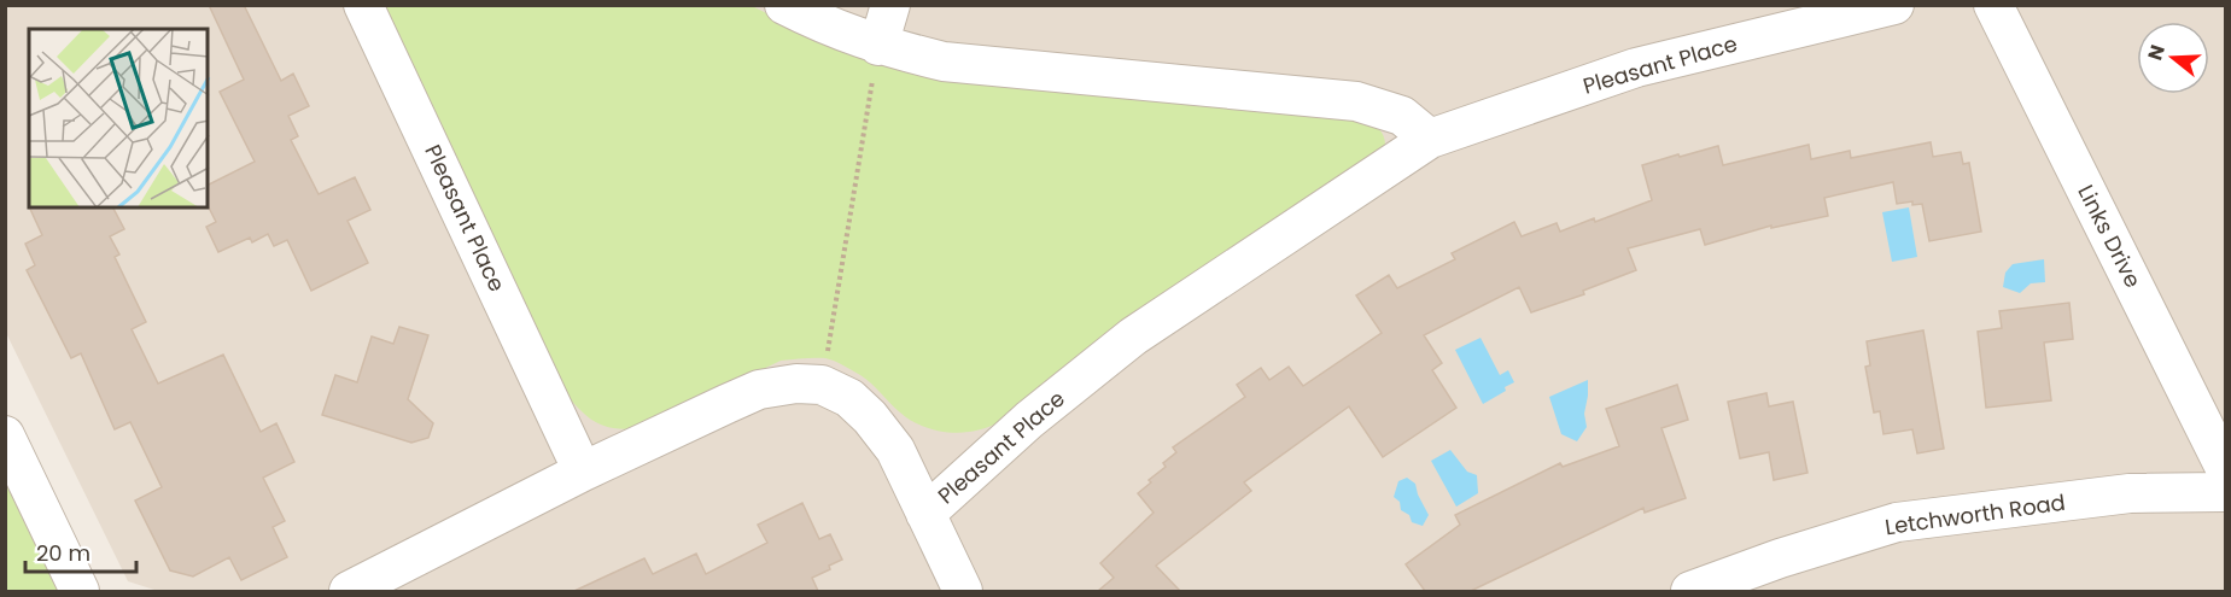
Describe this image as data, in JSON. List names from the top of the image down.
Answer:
{
  "streets": {
    "street": ["Pleasant Place", "Links Drive", "Letchworth Road"]
  },
  "scale_bar": "20 m",
  "north": "left"
}
